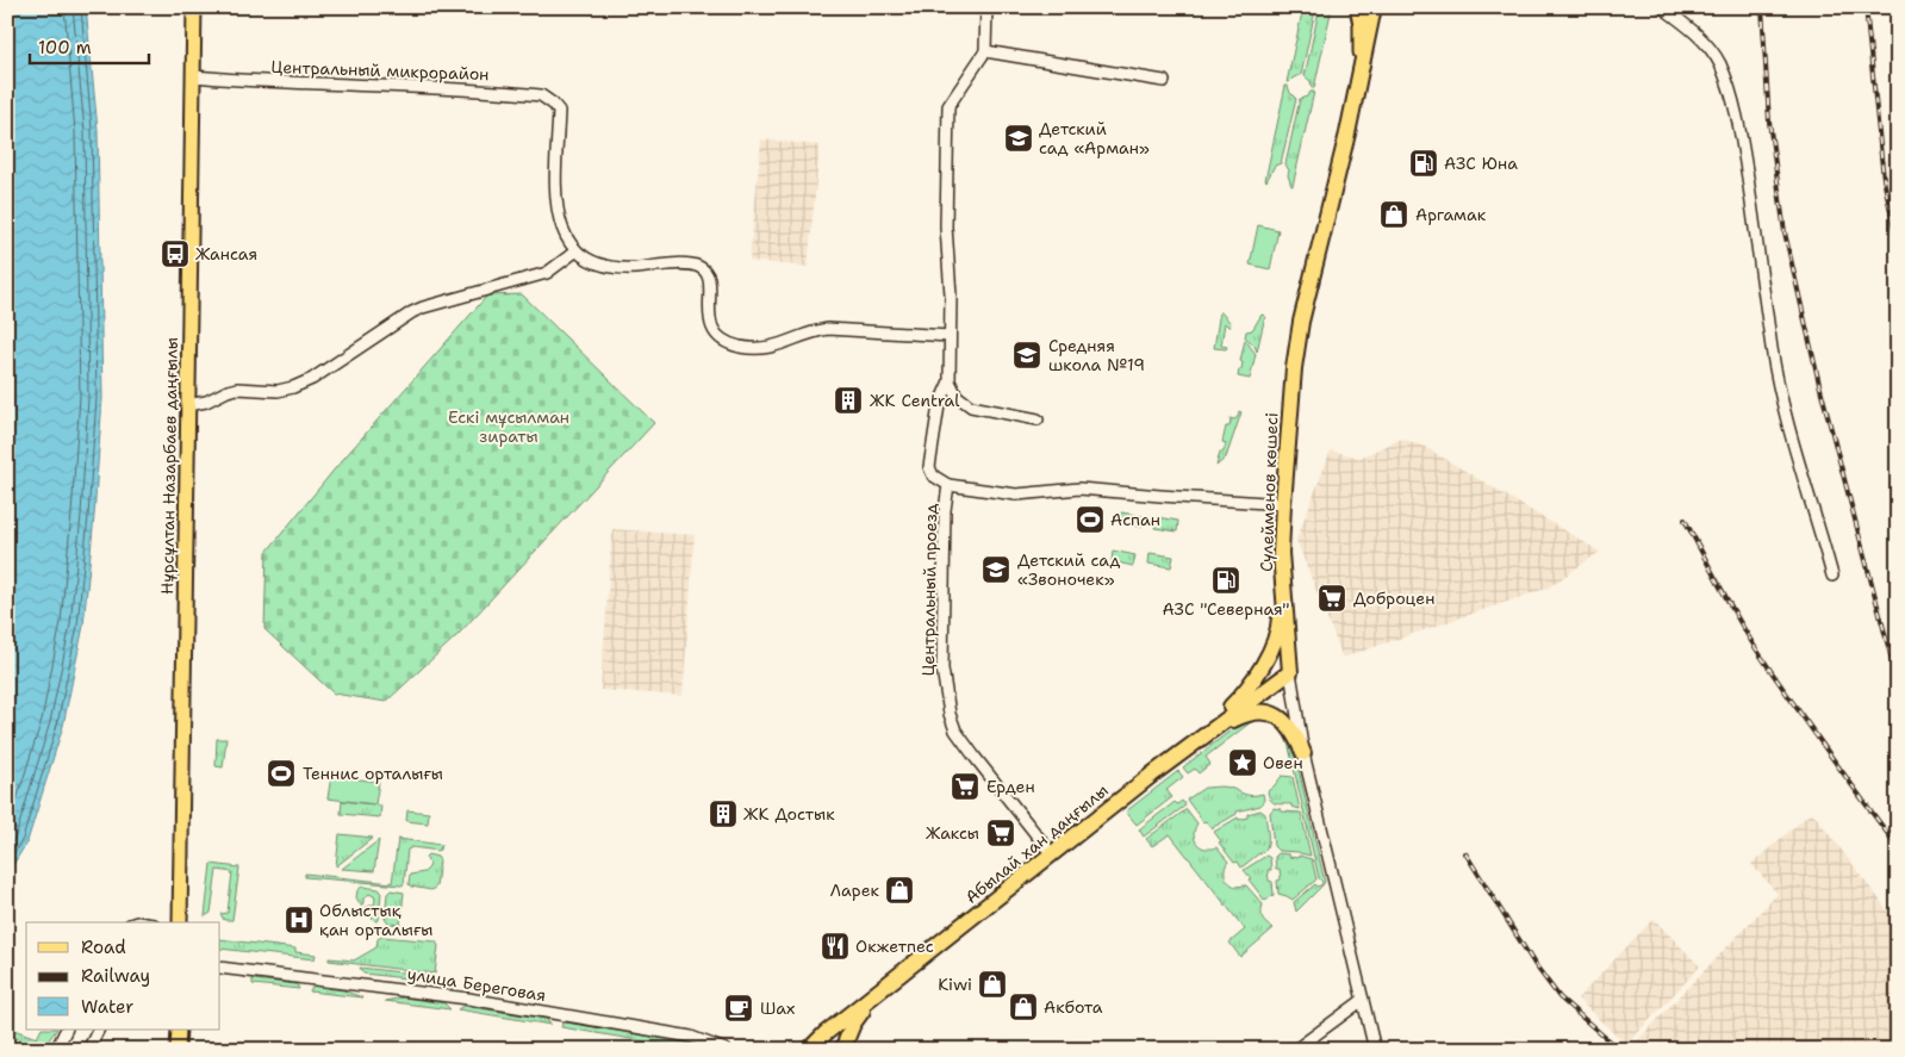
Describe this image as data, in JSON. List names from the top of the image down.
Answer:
{
  "streets": {
    "highway": ["Сүлейменов көшесі", "Абылай хан даңғылы"],
    "main road": ["Нұрсұлтан Назарбаев даңғылы"],
    "street": ["Центральный микрорайон", "Центральный проезд", "улица Береговая"]
  },
  "crossings": [
    ["Центральный микрорайон", "Нұрсұлтан Назарбаев даңғылы"],
    ["Сүлейменов көшесі", "Центральный проезд"],
    ["Сүлейменов көшесі", "Абылай хан даңғылы"],
    ["Центральный проезд", "Абылай хан даңғылы"]
  ],
  "parks": ["Ескі мұсылман зираты"],
  "places": {
    "school or university": ["Детский сад «Арман»", "Средняя школа №19", "Детский сад «Звоночек»"],
    "fuel station": ["АЗС Юна", "АЗС \"Северная\""],
    "shop": [
      "Аргамак",
      "Ларек",
      "Kiwi",
      "Акбота"
    ],
    "bus stop": ["Жансая"],
    "building": ["ЖК Central", "ЖК Достык"],
    "sports": ["Аспан", "Теннис орталығы"],
    "supermarket": ["Доброцен", "Ерден", "Жаксы"],
    "place": ["Овен"],
    "hospital": ["Облыстық қан орталығы"],
    "restaurant": ["Окжетпес"],
    "cafe": ["Шах"]
  },
  "legend": ["Road", "Railway", "Water"],
  "scale_bar": "100 m"
}
